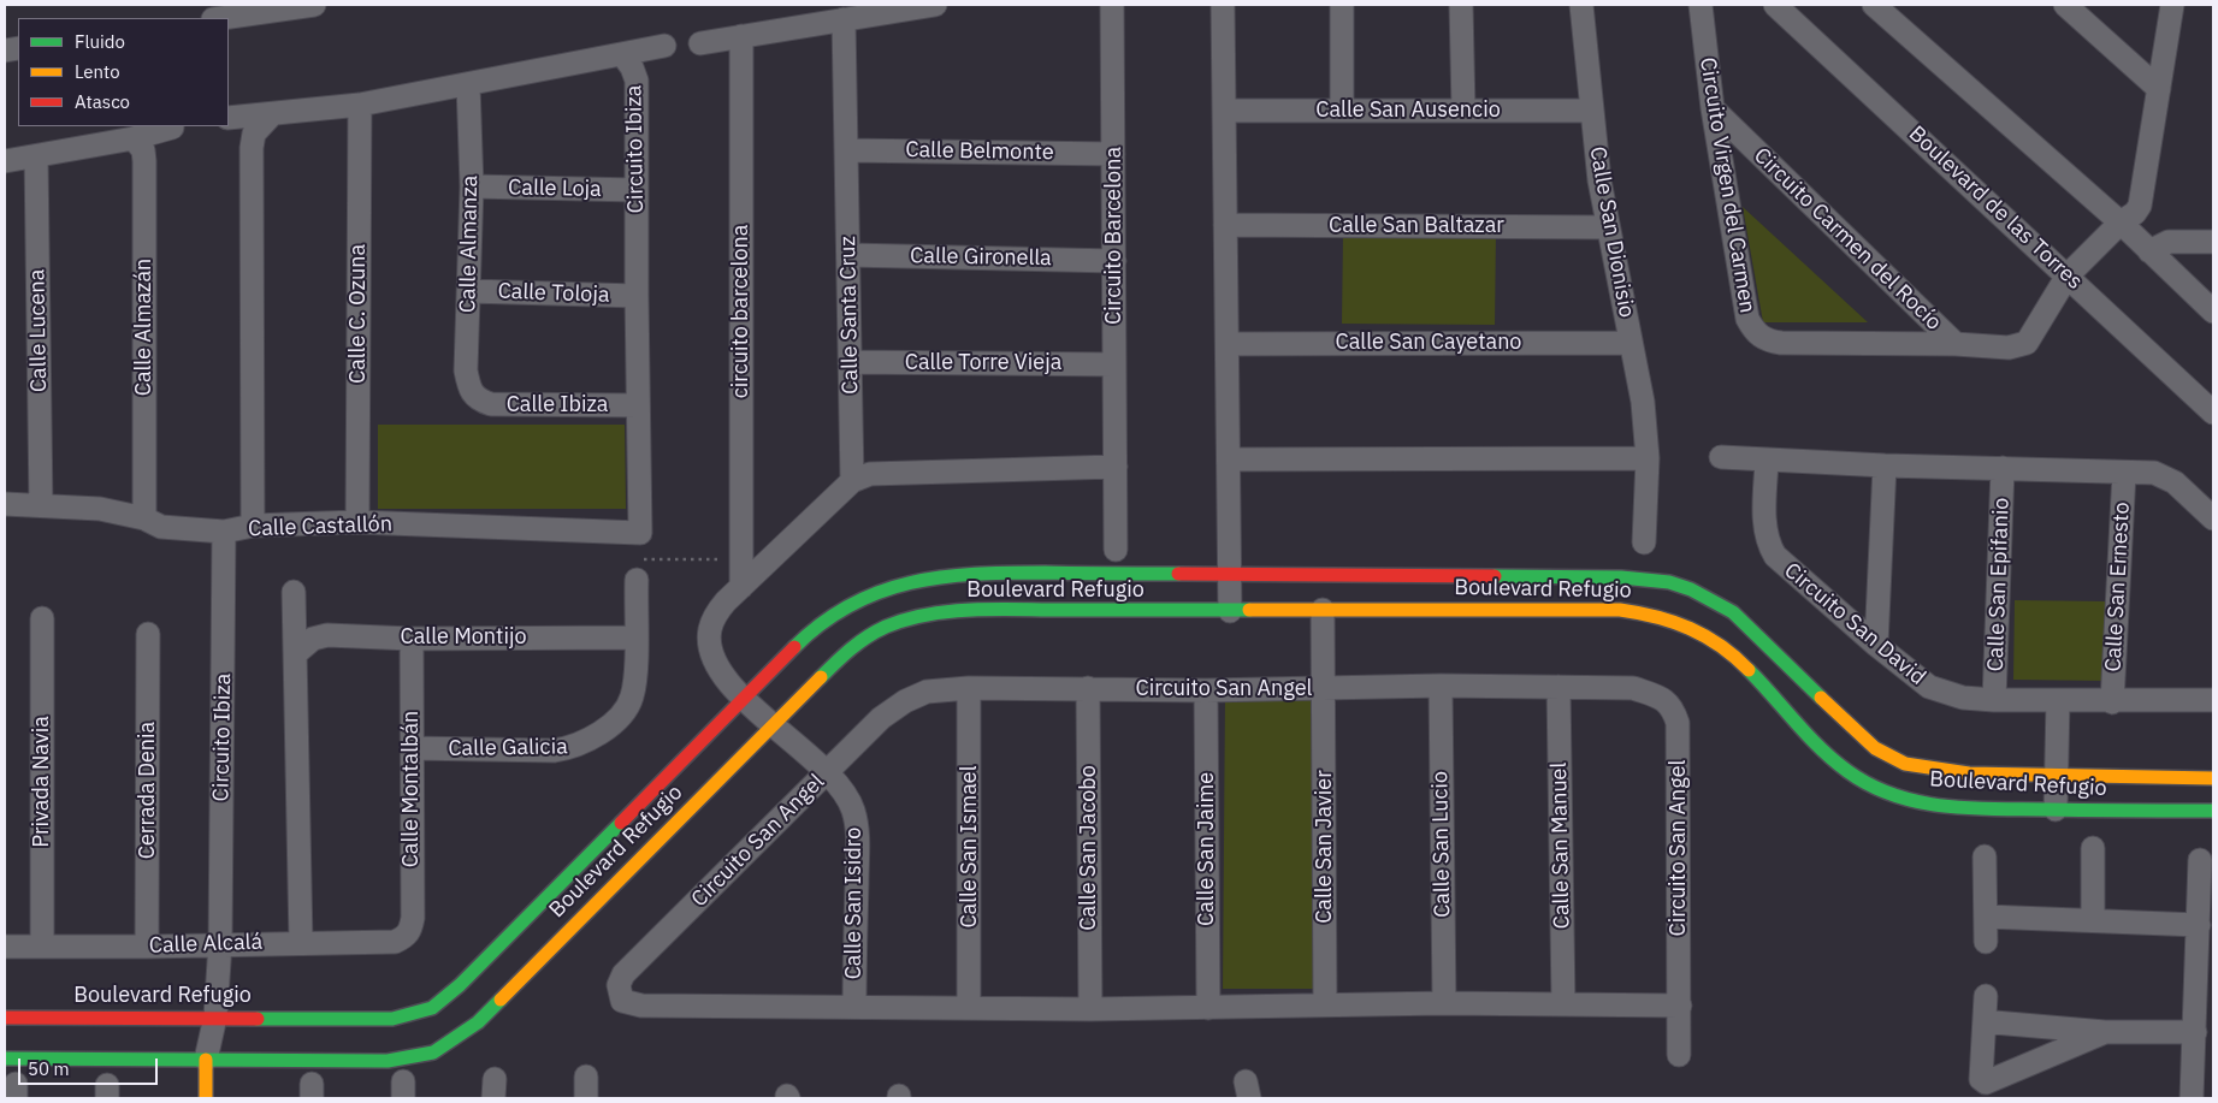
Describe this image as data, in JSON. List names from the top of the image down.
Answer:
{
  "streets": {
    "street": [
      "Calle San Ausencio",
      "Circuito Ibiza",
      "Calle Belmonte",
      "Circuito Virgen del Carmen",
      "Calle Loja",
      "Boulevard de las Torres",
      "Calle San Baltazar",
      "Calle San Dionisio",
      "Circuito Barcelona",
      "Circuito Carmen del Rocío",
      "Calle Almanza",
      "Calle Gironella",
      "Calle Toloja",
      "circuito barcelona",
      "Calle C. Ozuna",
      "Calle Santa Cruz",
      "Calle Almazán",
      "Calle Lucena",
      "Calle San Cayetano",
      "Calle Torre Vieja",
      "Calle Ibiza",
      "Calle Castallón",
      "Calle San Epifanio",
      "Calle San Ernesto",
      "Boulevard Refugio",
      "Circuito San David",
      "Calle Montijo",
      "Circuito San Angel",
      "Calle Galicia",
      "Privada Navia",
      "Calle Montalbán",
      "Cerrada Denia",
      "Calle San Lucio",
      "Calle San Manuel",
      "Calle San Ismael",
      "Calle San Javier",
      "Calle San Jacobo",
      "Calle San Jaime",
      "Calle San Isidro",
      "Calle Alcalá"
    ]
  },
  "crossings": [
    ["Calle San Ausencio", "Calle San Dionisio"],
    ["Circuito Ibiza", "Calle Loja"],
    ["Circuito Ibiza", "Calle Almanza"],
    ["Circuito Ibiza", "Calle Toloja"],
    ["Circuito Ibiza", "Calle C. Ozuna"],
    ["Circuito Ibiza", "Calle Ibiza"],
    ["Circuito Ibiza", "Calle Castallón"],
    ["Circuito Ibiza", "Boulevard Refugio"],
    ["Circuito Ibiza", "Calle Alcalá"],
    ["Calle Belmonte", "Circuito Barcelona"],
    ["Calle Belmonte", "Calle Santa Cruz"],
    ["Circuito Virgen del Carmen", "Boulevard de las Torres"],
    ["Circuito Virgen del Carmen", "Circuito Carmen del Rocío"],
    ["Calle Loja", "Calle Almanza"],
    ["Calle San Baltazar", "Calle San Dionisio"],
    ["Calle San Dionisio", "Calle San Cayetano"],
    ["Circuito Barcelona", "Calle Gironella"],
    ["Circuito Barcelona", "Calle Torre Vieja"],
    ["Calle Almanza", "Calle Toloja"],
    ["Calle Almanza", "Calle Ibiza"],
    ["Calle Gironella", "Calle Santa Cruz"],
    ["Calle C. Ozuna", "Calle Castallón"],
    ["Calle Santa Cruz", "Calle Torre Vieja"],
    ["Calle Almazán", "Calle Castallón"],
    ["Calle Lucena", "Calle Castallón"],
    ["Calle San Epifanio", "Circuito San David"],
    ["Calle San Ernesto", "Circuito San David"],
    ["Boulevard Refugio", "Calle San Javier"],
    ["Calle Montijo", "Calle Galicia"],
    ["Calle Montijo", "Calle Montalbán"],
    ["Circuito San Angel", "Calle San Lucio"],
    ["Circuito San Angel", "Calle San Manuel"],
    ["Circuito San Angel", "Calle San Ismael"],
    ["Circuito San Angel", "Calle San Javier"],
    ["Circuito San Angel", "Calle San Jacobo"],
    ["Circuito San Angel", "Calle San Jaime"],
    ["Circuito San Angel", "Calle San Isidro"],
    ["Calle Galicia", "Calle Montalbán"],
    ["Privada Navia", "Calle Alcalá"],
    ["Calle Montalbán", "Calle Alcalá"],
    ["Cerrada Denia", "Calle Alcalá"]
  ],
  "legend": ["Fluido", "Lento", "Atasco"],
  "scale_bar": "50 m"
}
